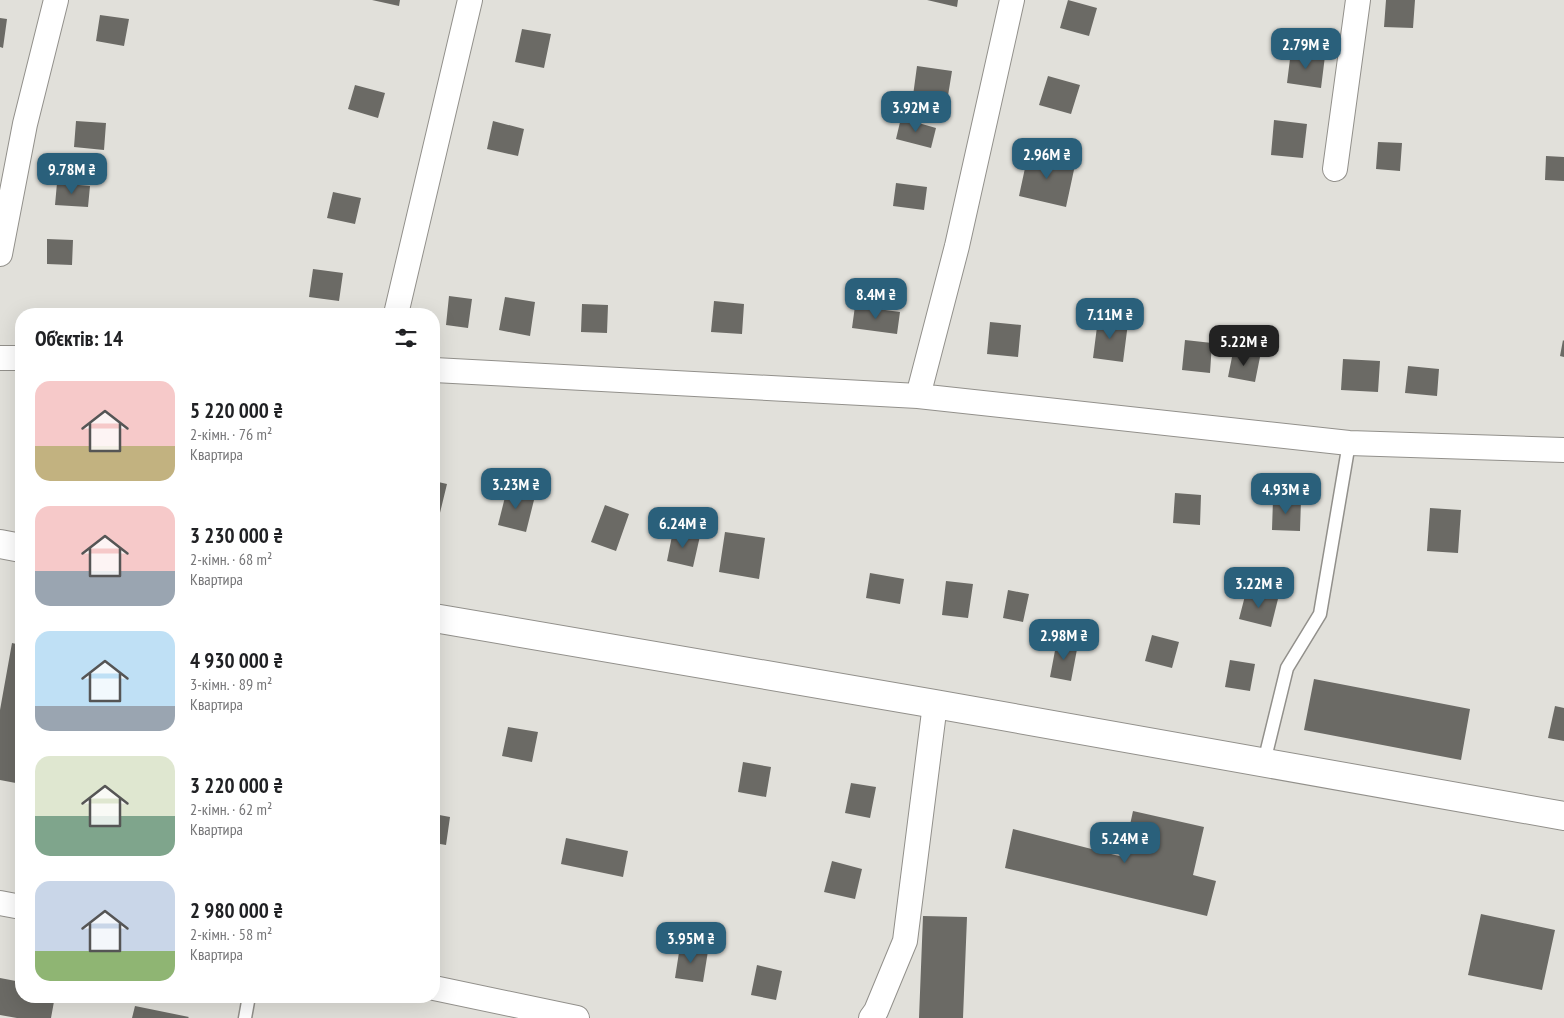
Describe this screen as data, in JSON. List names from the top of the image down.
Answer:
{
  "page": {
    "price": [
      "2.79M ₴",
      "3.92M ₴",
      "2.96M ₴",
      "9.78M ₴",
      "8.4M ₴",
      "7.11M ₴",
      "5.22M ₴",
      "3.23M ₴",
      "4.93M ₴",
      "6.24M ₴",
      "3.22M ₴",
      "2.98M ₴",
      "5.24M ₴",
      "3.95M ₴"
    ],
    "heading": "Об’єктів: 14",
    "list": [
      {
        "name": "5 220 000 ₴",
        "note": "2-кімн. · 76 m² · Квартира"
      },
      {
        "name": "3 230 000 ₴",
        "note": "2-кімн. · 68 m² · Квартира"
      },
      {
        "name": "4 930 000 ₴",
        "note": "3-кімн. · 89 m² · Квартира"
      },
      {
        "name": "3 220 000 ₴",
        "note": "2-кімн. · 62 m² · Квартира"
      },
      {
        "name": "2 980 000 ₴",
        "note": "2-кімн. · 58 m² · Квартира"
      }
    ]
  }
}
